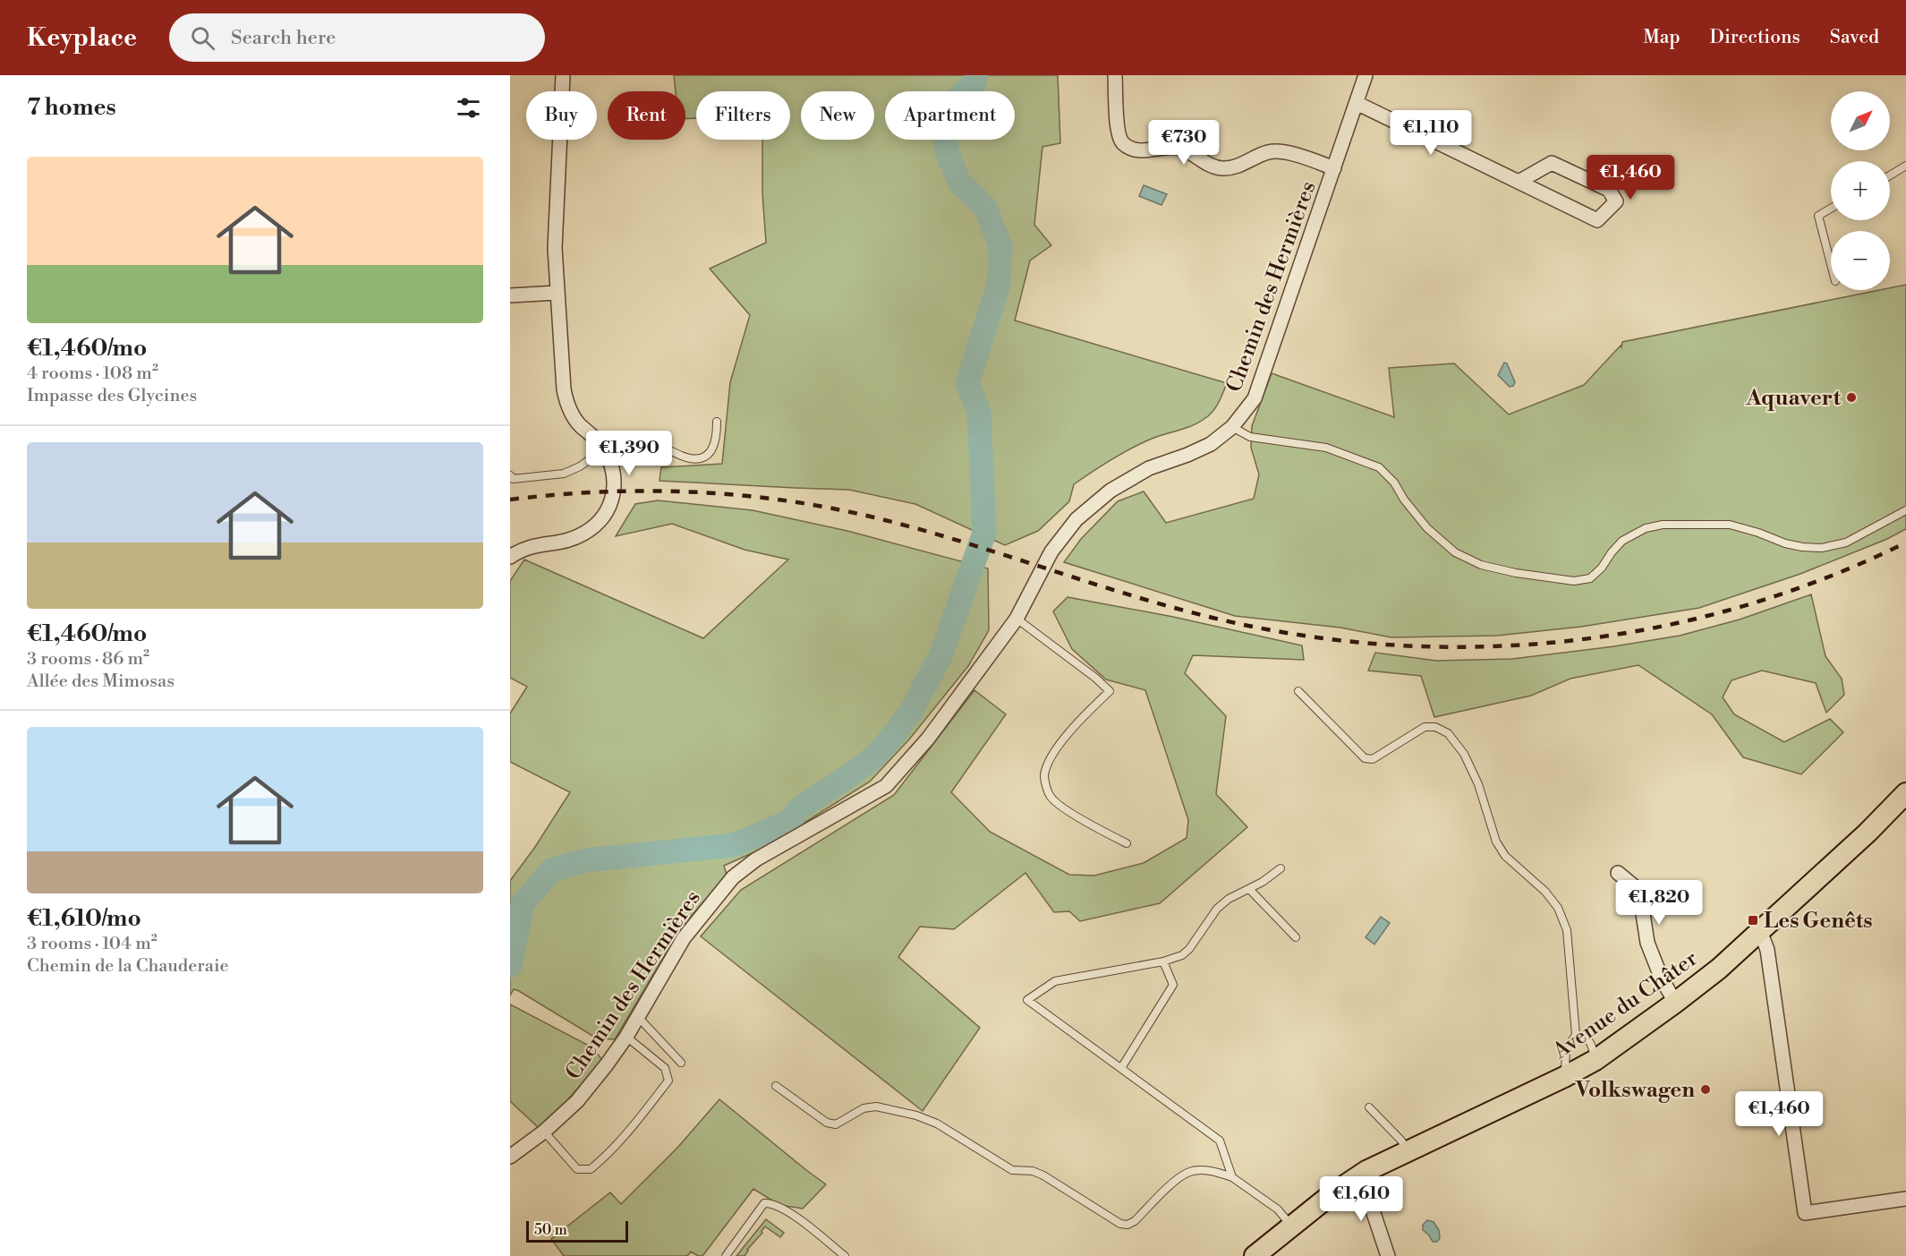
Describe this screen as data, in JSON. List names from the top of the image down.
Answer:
{
  "streets": {
    "main road": ["Avenue du Châter"],
    "street": ["Chemin des Hermières"]
  },
  "places": {
    "other": ["Aquavert", "Volkswagen"],
    "transit": ["Les Genêts"]
  },
  "scale_bar": "50 m",
  "north": "top right",
  "page": {
    "header": "Keyplace",
    "search": "Search here",
    "nav": ["Map", "Directions", "Saved"],
    "heading": "7 homes",
    "map_buttons": ["+", "−"],
    "chip": [
      "Buy",
      "Rent",
      "Filters",
      "New",
      "Apartment"
    ],
    "price": [
      "€1,110",
      "€730",
      "€1,460",
      "€1,390",
      "€1,820",
      "€1,460",
      "€1,610"
    ],
    "list": [
      {
        "name": "€1,460/mo",
        "note": "4 rooms · 108 m² · Impasse des Glycines"
      },
      {
        "name": "€1,460/mo",
        "note": "3 rooms · 86 m² · Allée des Mimosas"
      },
      {
        "name": "€1,610/mo",
        "note": "3 rooms · 104 m² · Chemin de la Chauderaie"
      }
    ],
    "scale": "50 m"
  }
}
